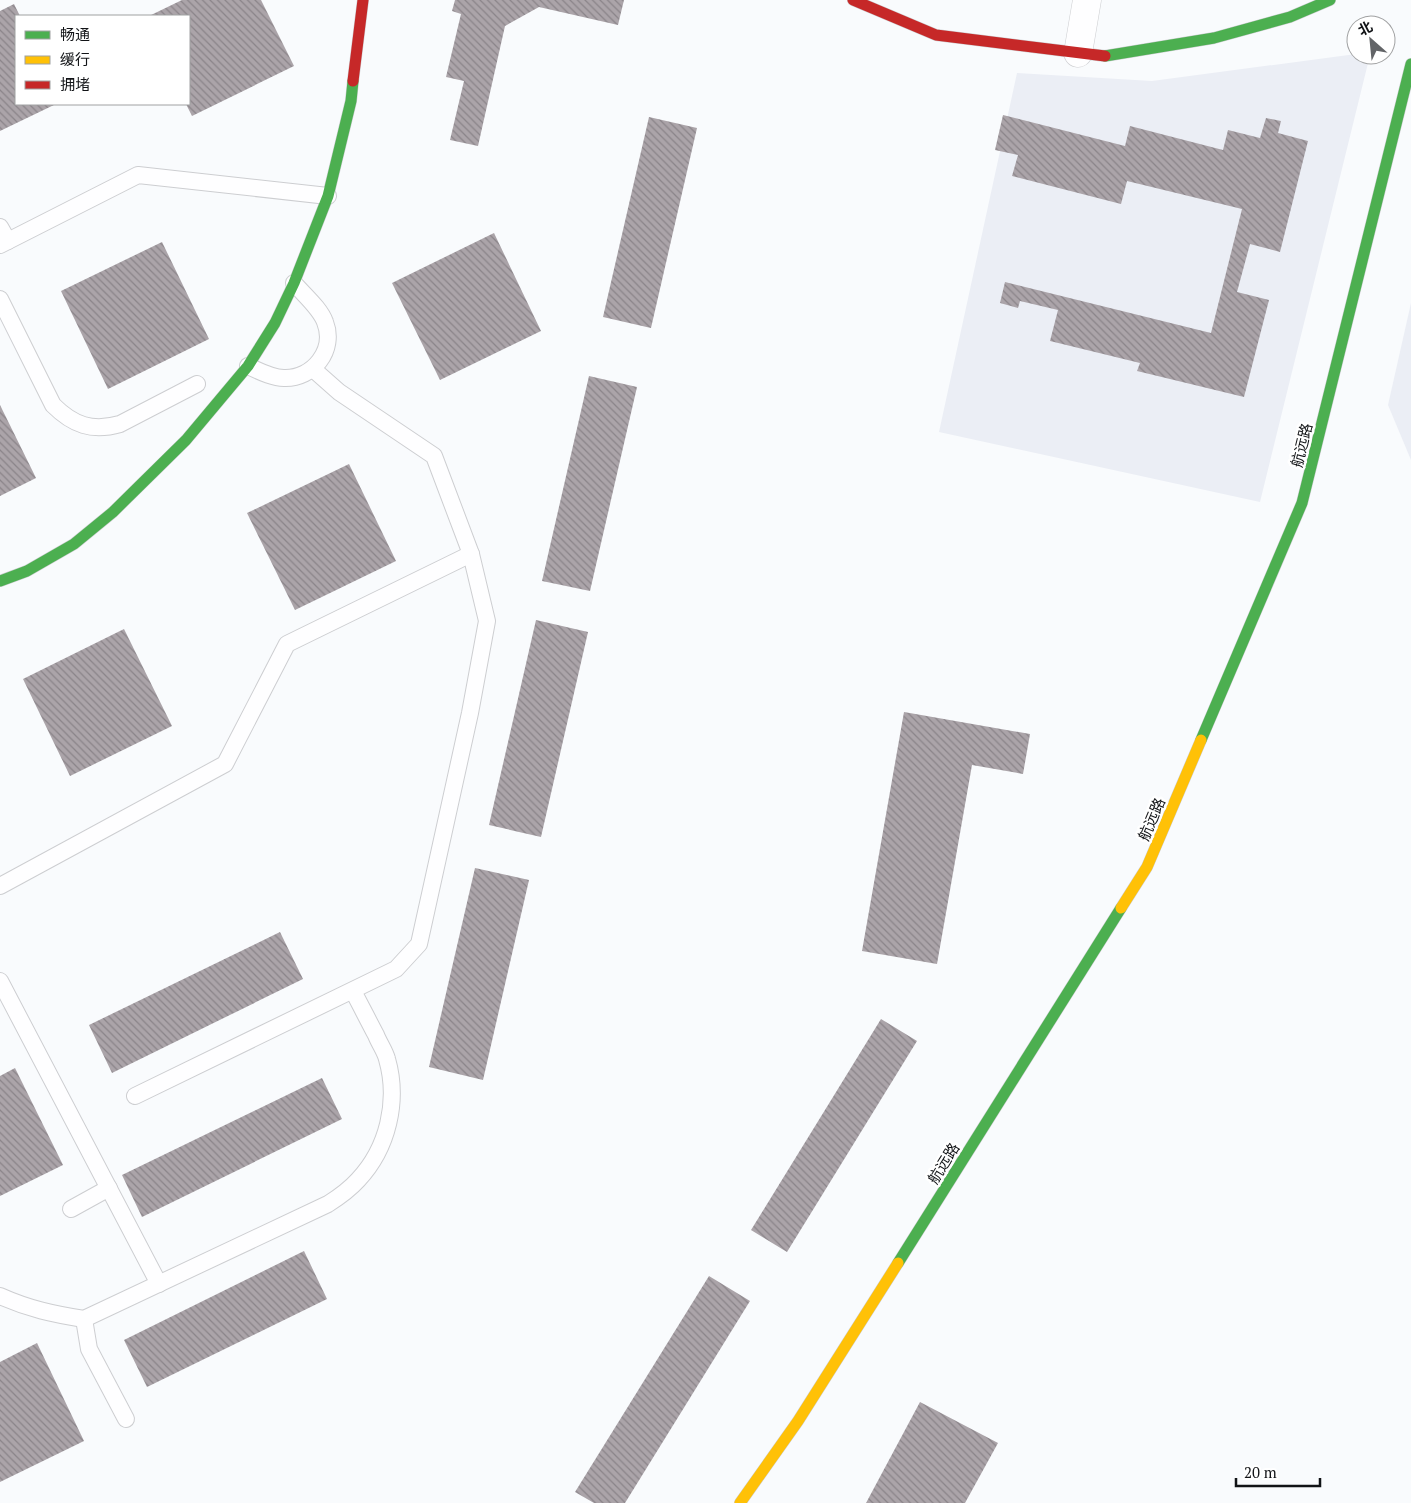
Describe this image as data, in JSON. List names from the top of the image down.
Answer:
{
  "streets": {
    "street": ["航远路"]
  },
  "legend": ["畅通", "缓行", "拥堵"],
  "scale_bar": "20 m",
  "north": "top left"
}
